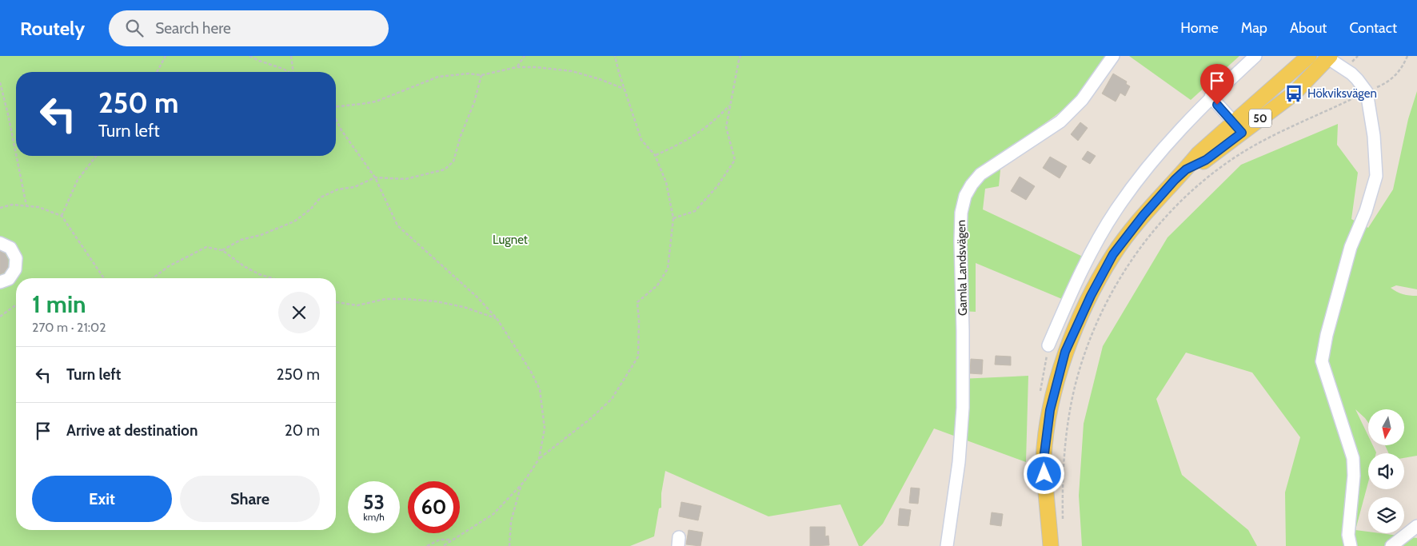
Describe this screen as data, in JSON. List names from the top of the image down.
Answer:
{
  "streets": {
    "main road": ["50"],
    "street": ["Gamla Landsvägen"]
  },
  "parks": ["Lugnet"],
  "places": {
    "bus stop": ["Hökviksvägen"]
  },
  "north": "bottom",
  "page": {
    "header": "Routely",
    "search": "Search here",
    "nav": [
      "Home",
      "Map",
      "About",
      "Contact"
    ],
    "turn": ["250 m", "Turn left"],
    "heading": ["1 min", "270 m · 21:02"],
    "list": [
      {
        "name": "Turn left",
        "value": "250 m"
      },
      {
        "name": "Arrive at destination",
        "value": "20 m"
      }
    ],
    "buttons": ["Exit", "Share"],
    "speed": "53 km/h",
    "limit": "60"
  }
}
